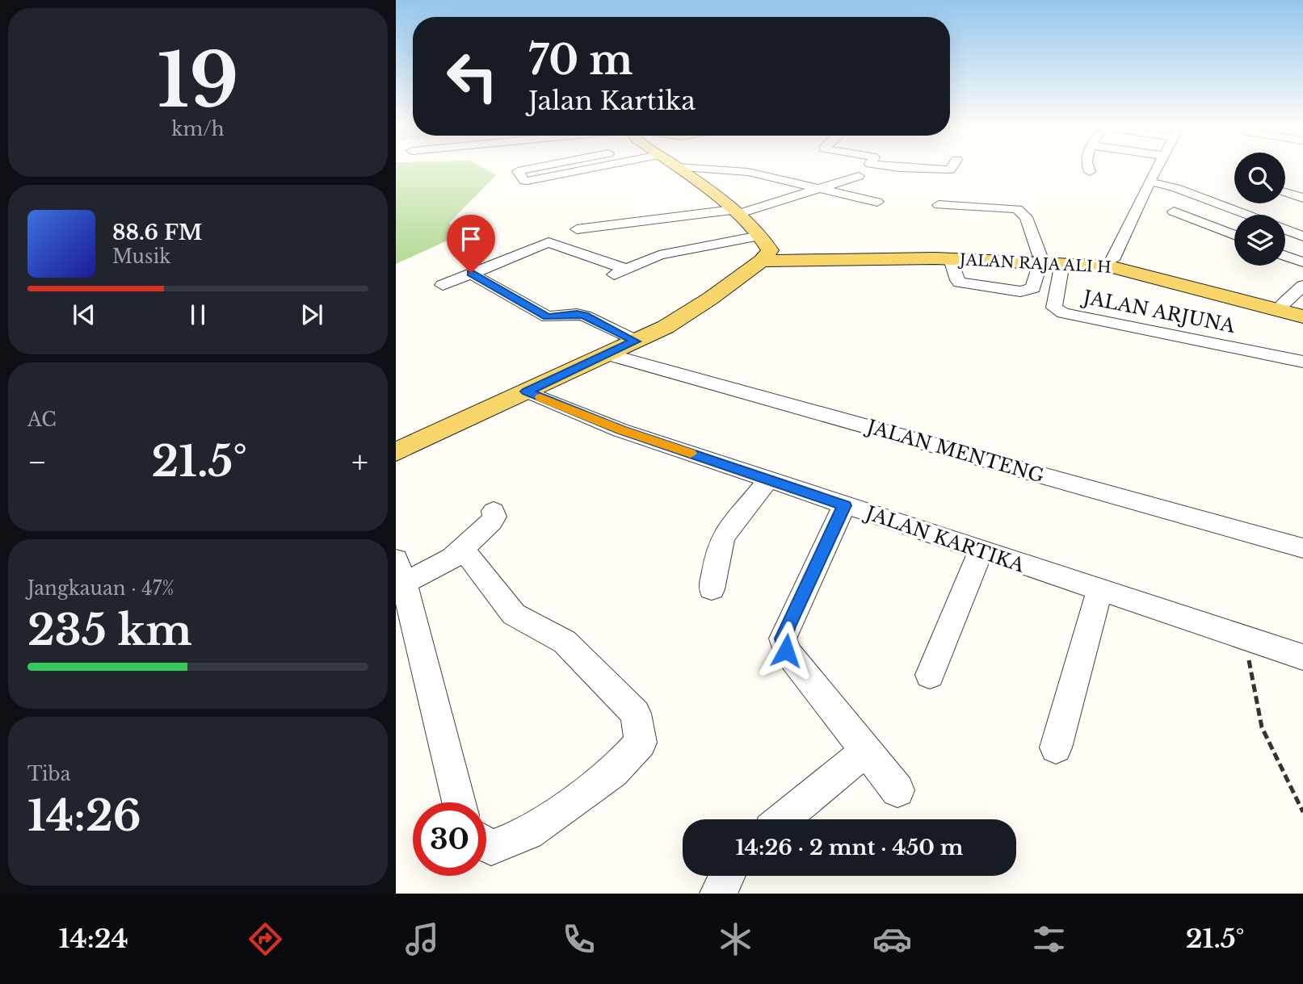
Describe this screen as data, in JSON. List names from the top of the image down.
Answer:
{
  "streets": {
    "main road": ["JALAN RAJA ALI H"],
    "street": ["JALAN ARJUNA", "JALAN MENTENG", "JALAN KARTIKA"]
  },
  "crossings": [
    ["JALAN RAJA ALI H", "JALAN ARJUNA"]
  ],
  "page": {
    "tile": [
      ["19", "km/h"],
      "AC",
      ["Jangkauan · 47%", "235 km"],
      ["Tiba", "14:26"]
    ],
    "turn": ["70 m", "Jalan Kartika"],
    "song": ["88.6 FM", "Musik"],
    "heat": ["−", "21.5°", "+"],
    "limit": "30",
    "trip": "14:26 · 2 mnt · 450 m",
    "tabs": ["14:24", "21.5°"]
  }
}
